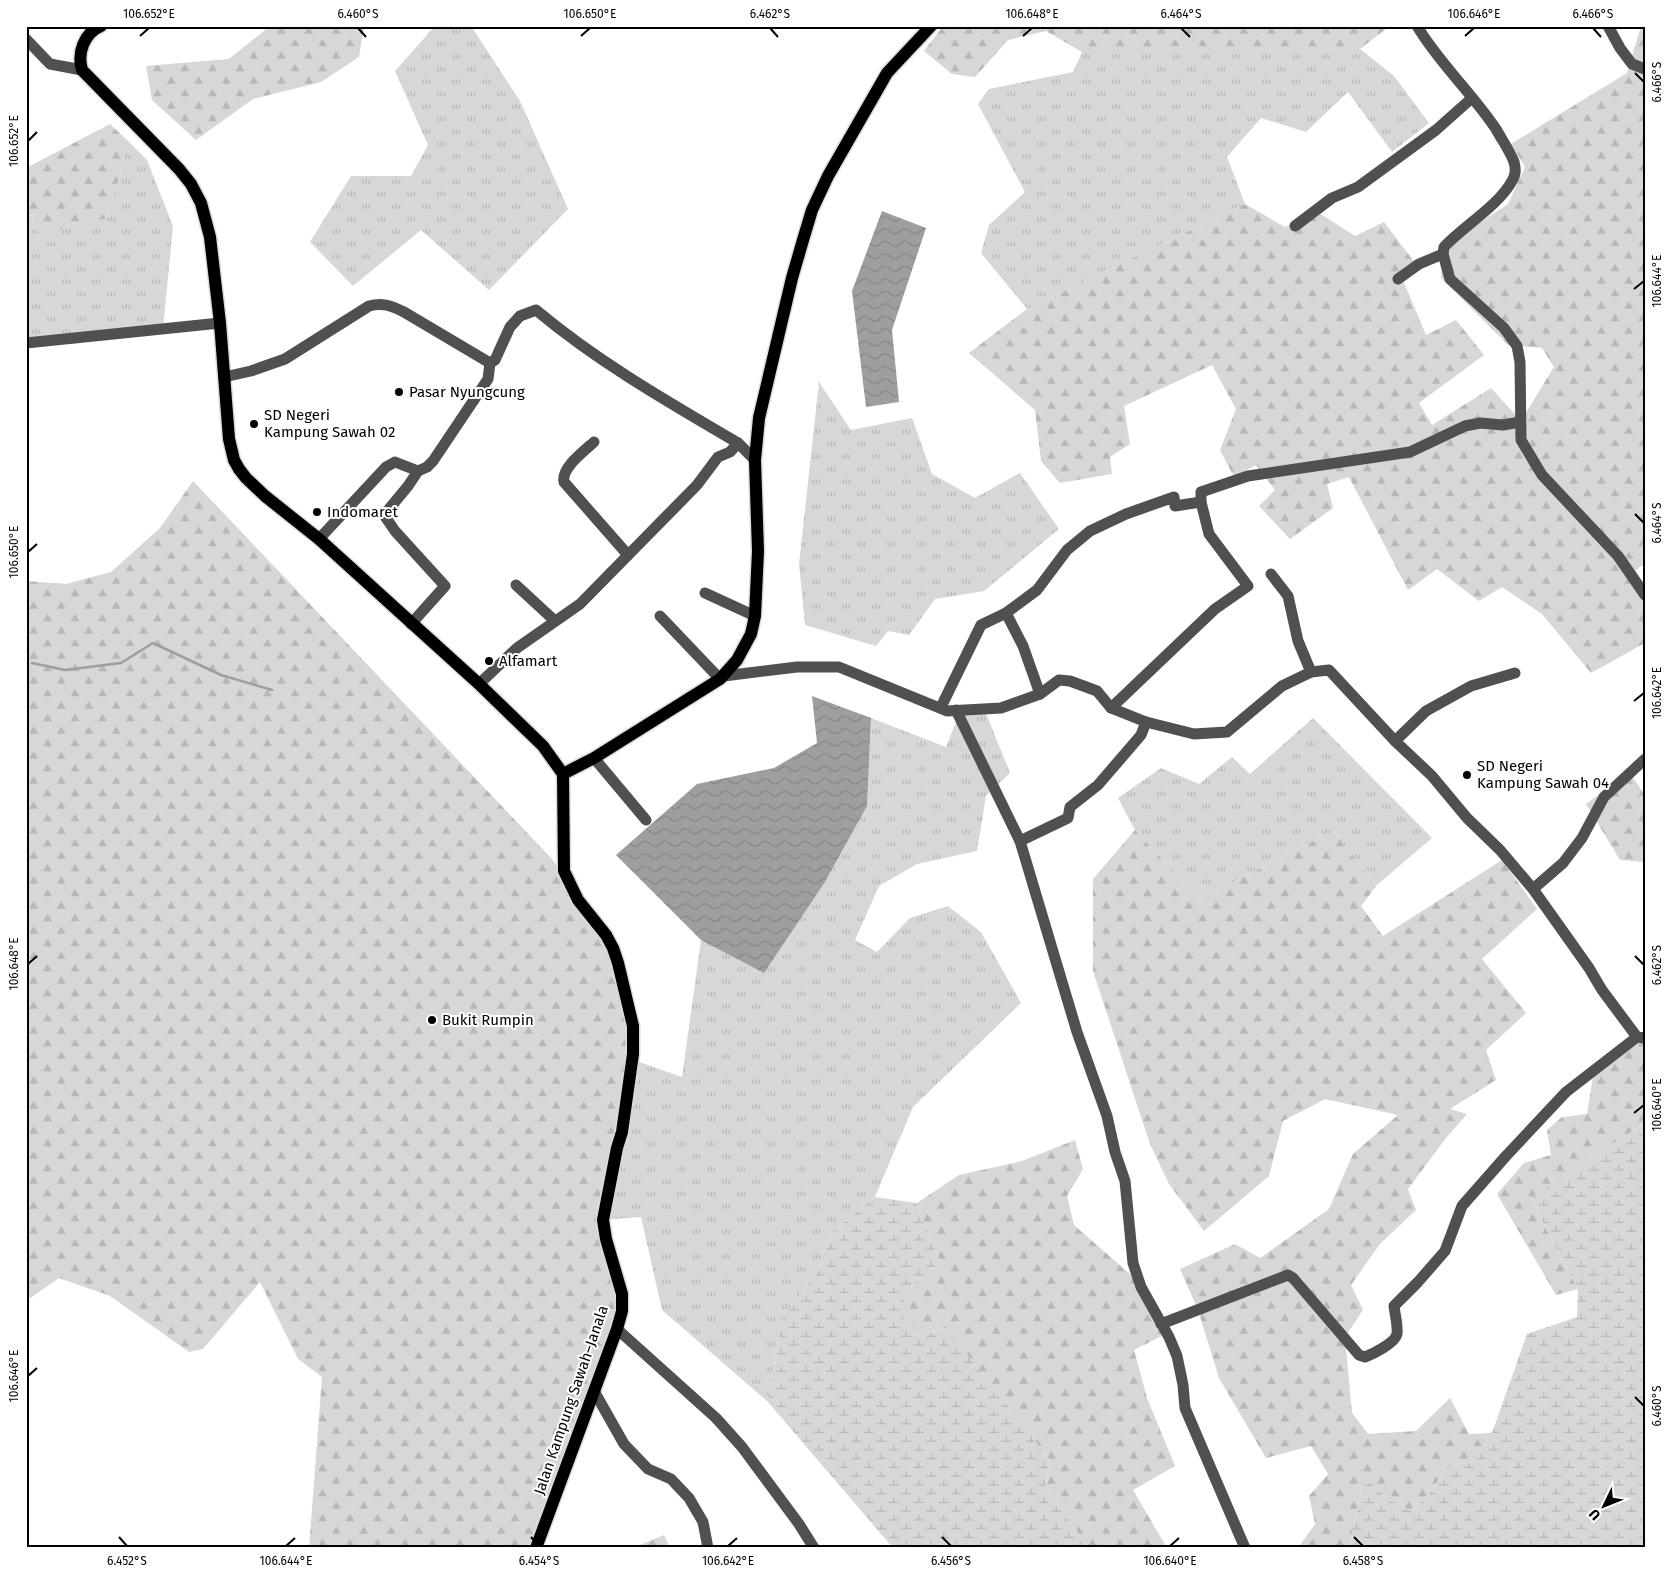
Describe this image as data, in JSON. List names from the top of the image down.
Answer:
{
  "streets": {
    "main road": ["Jalan Kampung Sawah–Janala"]
  },
  "places": [
    "Pasar Nyungcung",
    "SD Negeri Kampung Sawah 02",
    "Indomaret",
    "Alfamart",
    "SD Negeri Kampung Sawah 04",
    "Bukit Rumpin"
  ],
  "north": "bottom left",
  "coordinates": [
    "106.652°E",
    "6.460°S",
    "106.650°E",
    "6.462°S",
    "106.648°E",
    "6.464°S",
    "106.646°E",
    "6.466°S",
    "106.644°E",
    "106.642°E",
    "106.640°E",
    "6.452°S",
    "6.454°S",
    "6.456°S",
    "6.458°S"
  ]
}
